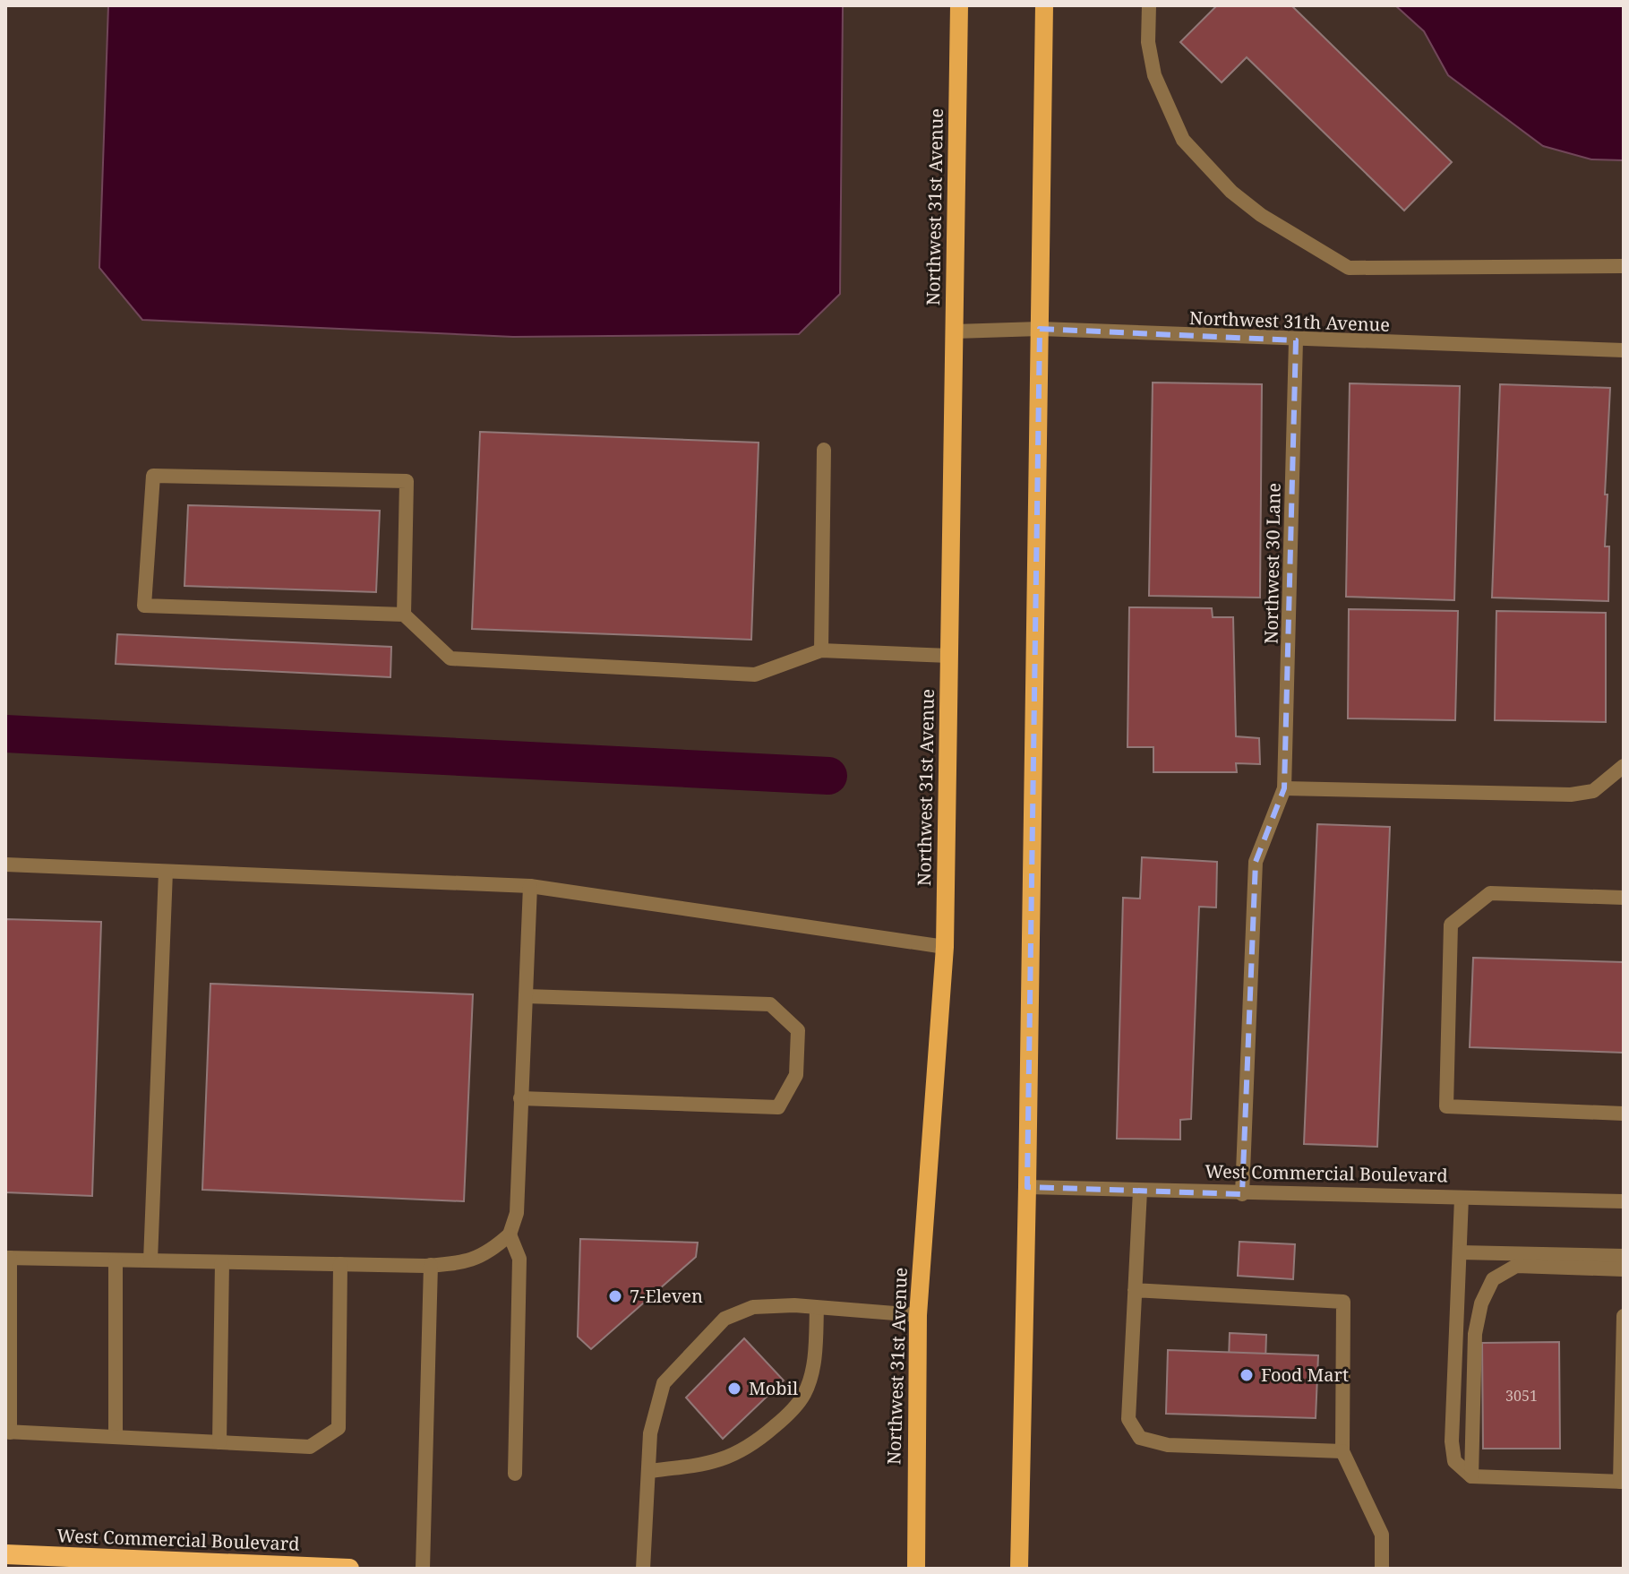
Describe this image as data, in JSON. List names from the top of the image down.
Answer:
{
  "streets": {
    "highway": ["West Commercial Boulevard"],
    "main road": ["Northwest 31st Avenue"],
    "street": ["Northwest 31th Avenue", "Northwest 30 Lane"]
  },
  "crossings": [
    ["Northwest 31st Avenue", "Northwest 31th Avenue"],
    ["Northwest 31th Avenue", "Northwest 30 Lane"],
    ["Northwest 30 Lane", "West Commercial Boulevard"]
  ],
  "places": ["7-Eleven", "Food Mart", "Mobil"],
  "house_numbers": ["3051"]
}
